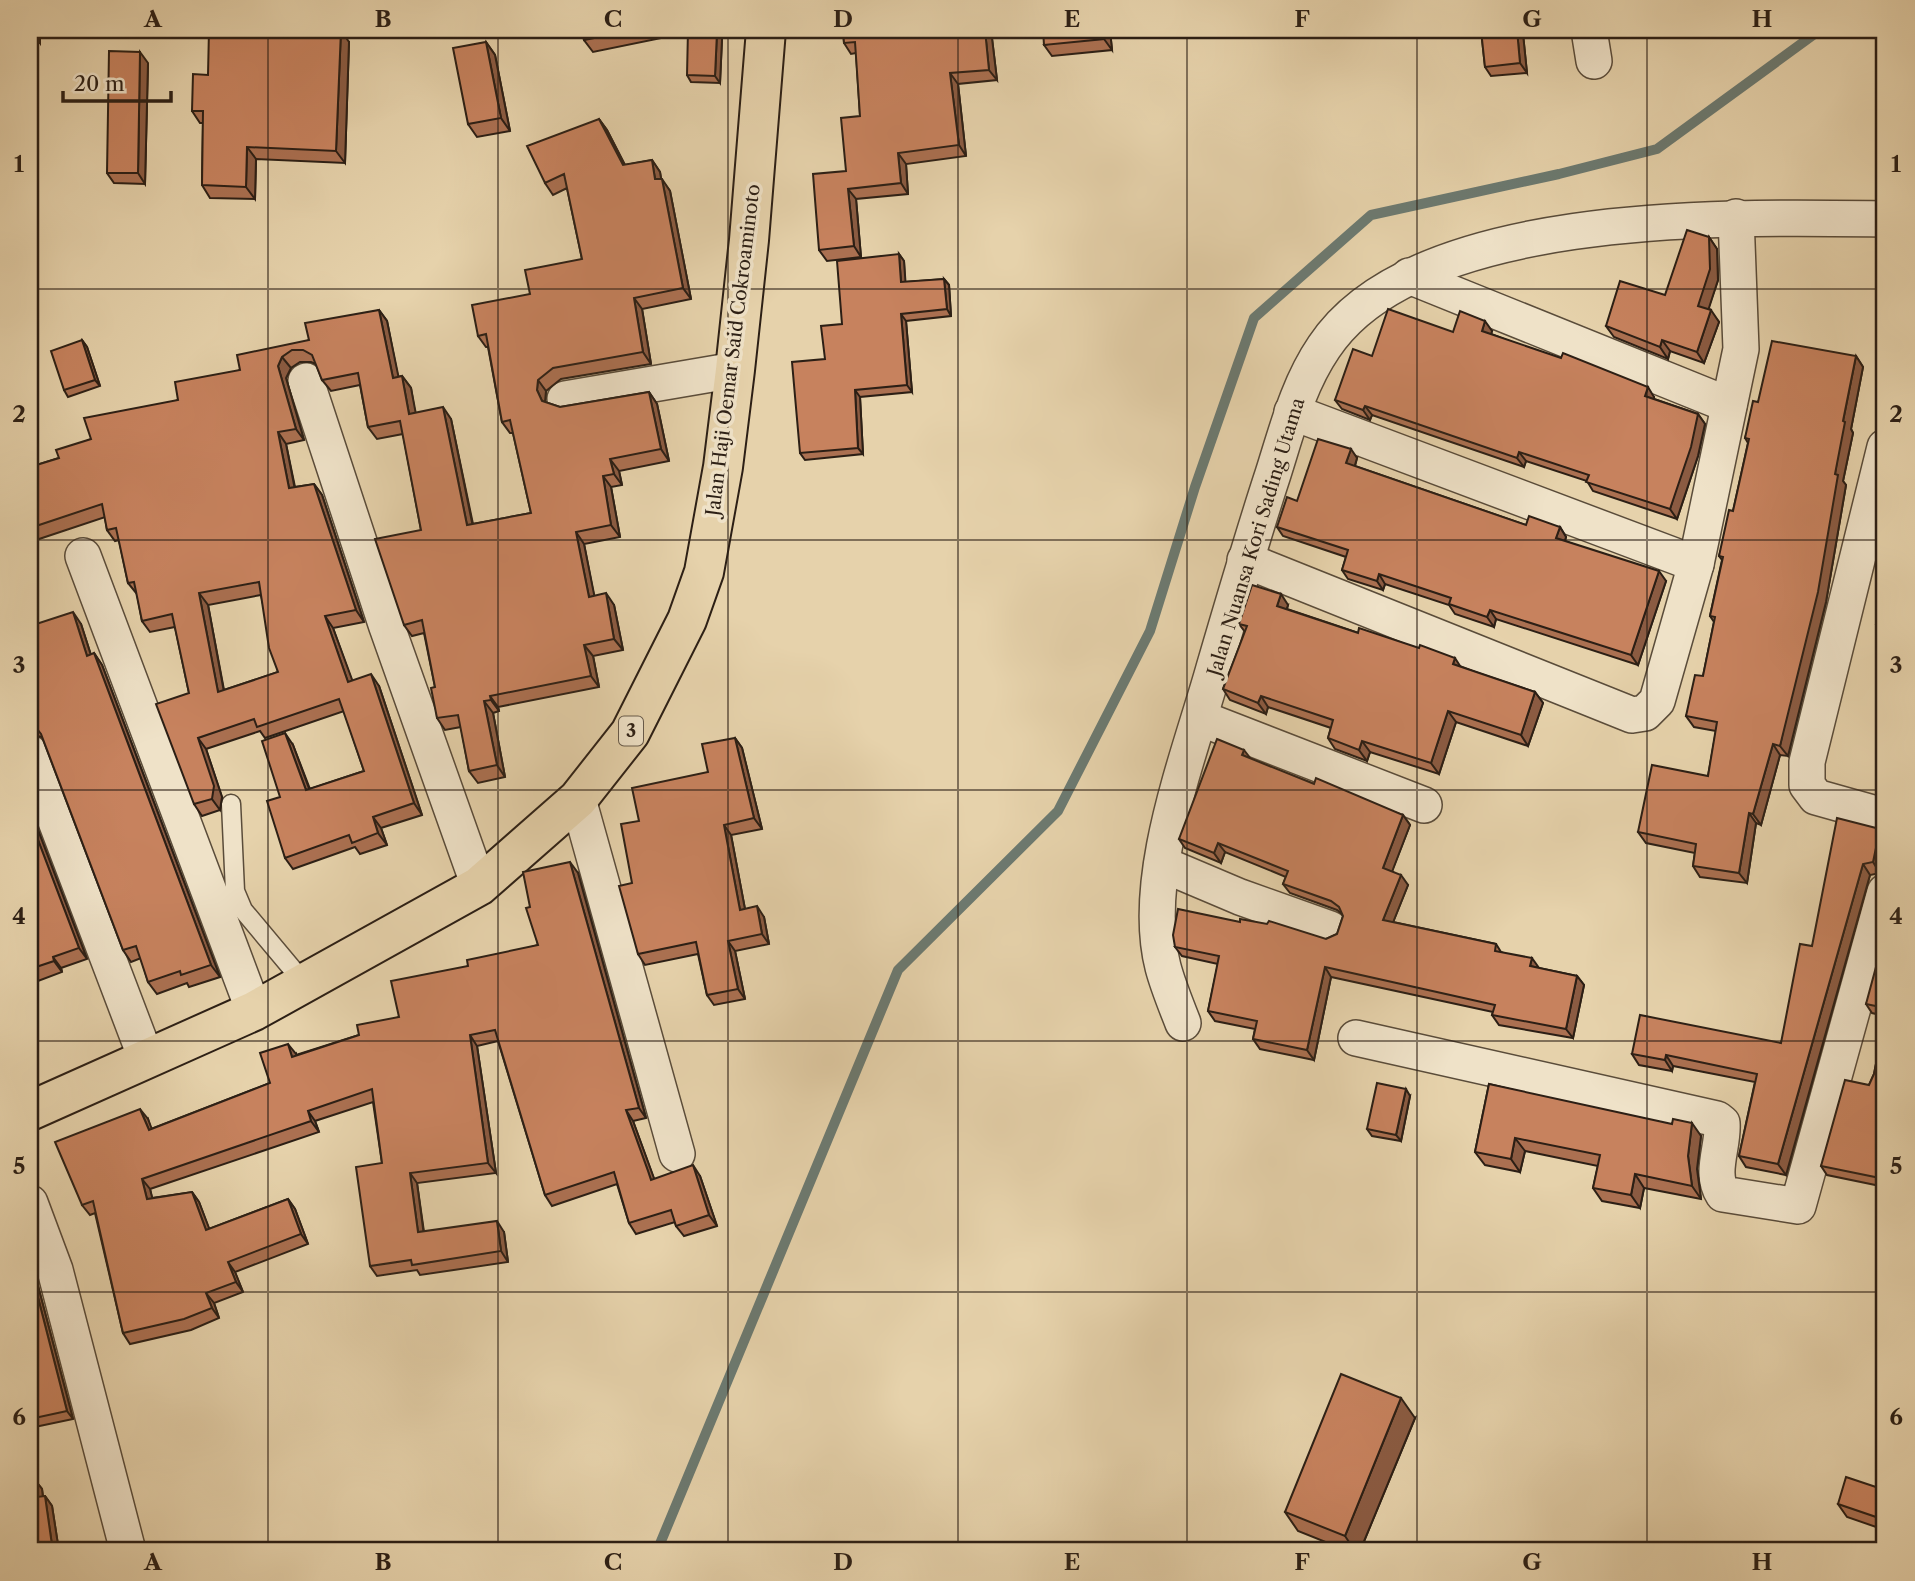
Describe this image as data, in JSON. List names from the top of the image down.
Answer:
{
  "streets": {
    "highway": ["Jalan Haji Oemar Said Cokroaminoto", "3"],
    "street": ["Jalan Nuansa Kori Sading Utama"]
  },
  "scale_bar": "20 m",
  "grid": {
    "columns": [
      "A",
      "B",
      "C",
      "D",
      "E",
      "F",
      "G",
      "H"
    ],
    "rows": [
      "1",
      "2",
      "3",
      "4",
      "5",
      "6"
    ]
  }
}
